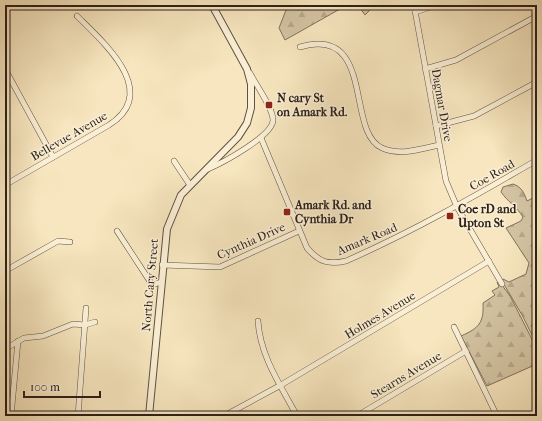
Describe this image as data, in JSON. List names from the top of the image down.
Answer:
{
  "streets": {
    "street": [
      "Dagmar Drive",
      "Bellevue Avenue",
      "Coe Road",
      "Amark Road",
      "Cynthia Drive",
      "North Cary Street",
      "Holmes Avenue",
      "Stearns Avenue"
    ]
  },
  "crossings": [
    ["Dagmar Drive", "Coe Road"],
    ["Dagmar Drive", "Amark Road"],
    ["Dagmar Drive", "Holmes Avenue"],
    ["Coe Road", "Amark Road"],
    ["Amark Road", "Cynthia Drive"],
    ["Amark Road", "North Cary Street"],
    ["Cynthia Drive", "North Cary Street"]
  ],
  "places": {
    "transit": ["N cary St on Amark Rd.", "Amark Rd. and Cynthia Dr", "Coe rD and Upton St"]
  },
  "scale_bar": "100 m"
}
